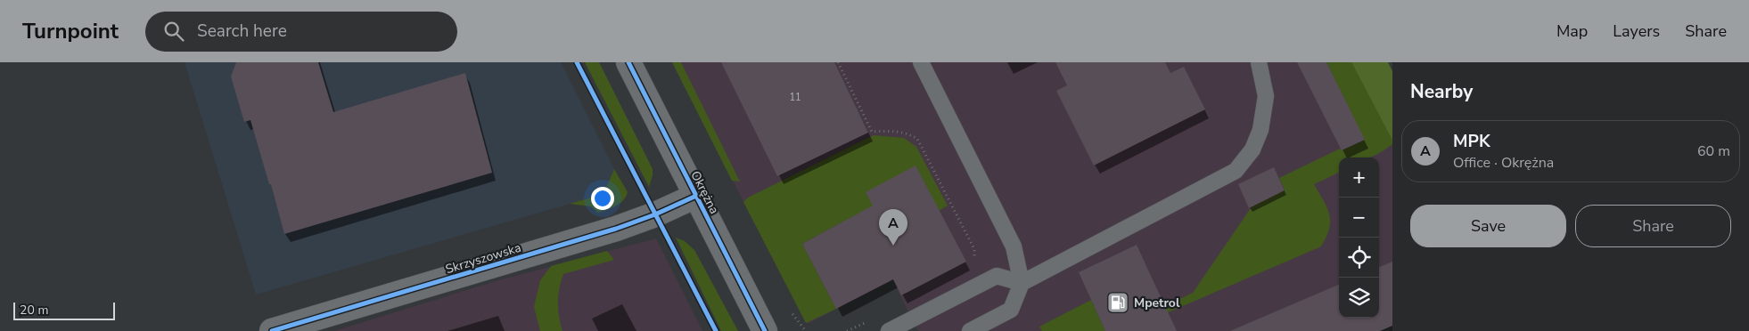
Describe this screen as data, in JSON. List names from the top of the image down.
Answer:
{
  "streets": {
    "street": ["Okrężna", "Skrzyszowska"]
  },
  "crossings": [
    ["Okrężna", "Skrzyszowska"]
  ],
  "places": {
    "fuel station": ["Mpetrol"]
  },
  "house_numbers": ["11"],
  "scale_bar": "20 m",
  "page": {
    "header": "Turnpoint",
    "search": "Search here",
    "nav": ["Map", "Layers", "Share"],
    "heading": "Nearby",
    "list": [
      {
        "mark": "A",
        "name": "MPK",
        "note": "Office · Okrężna",
        "value": "60 m"
      }
    ],
    "map_buttons": ["+", "−"],
    "buttons": ["Save", "Share"],
    "pins": "A",
    "scale": "20 m"
  }
}
